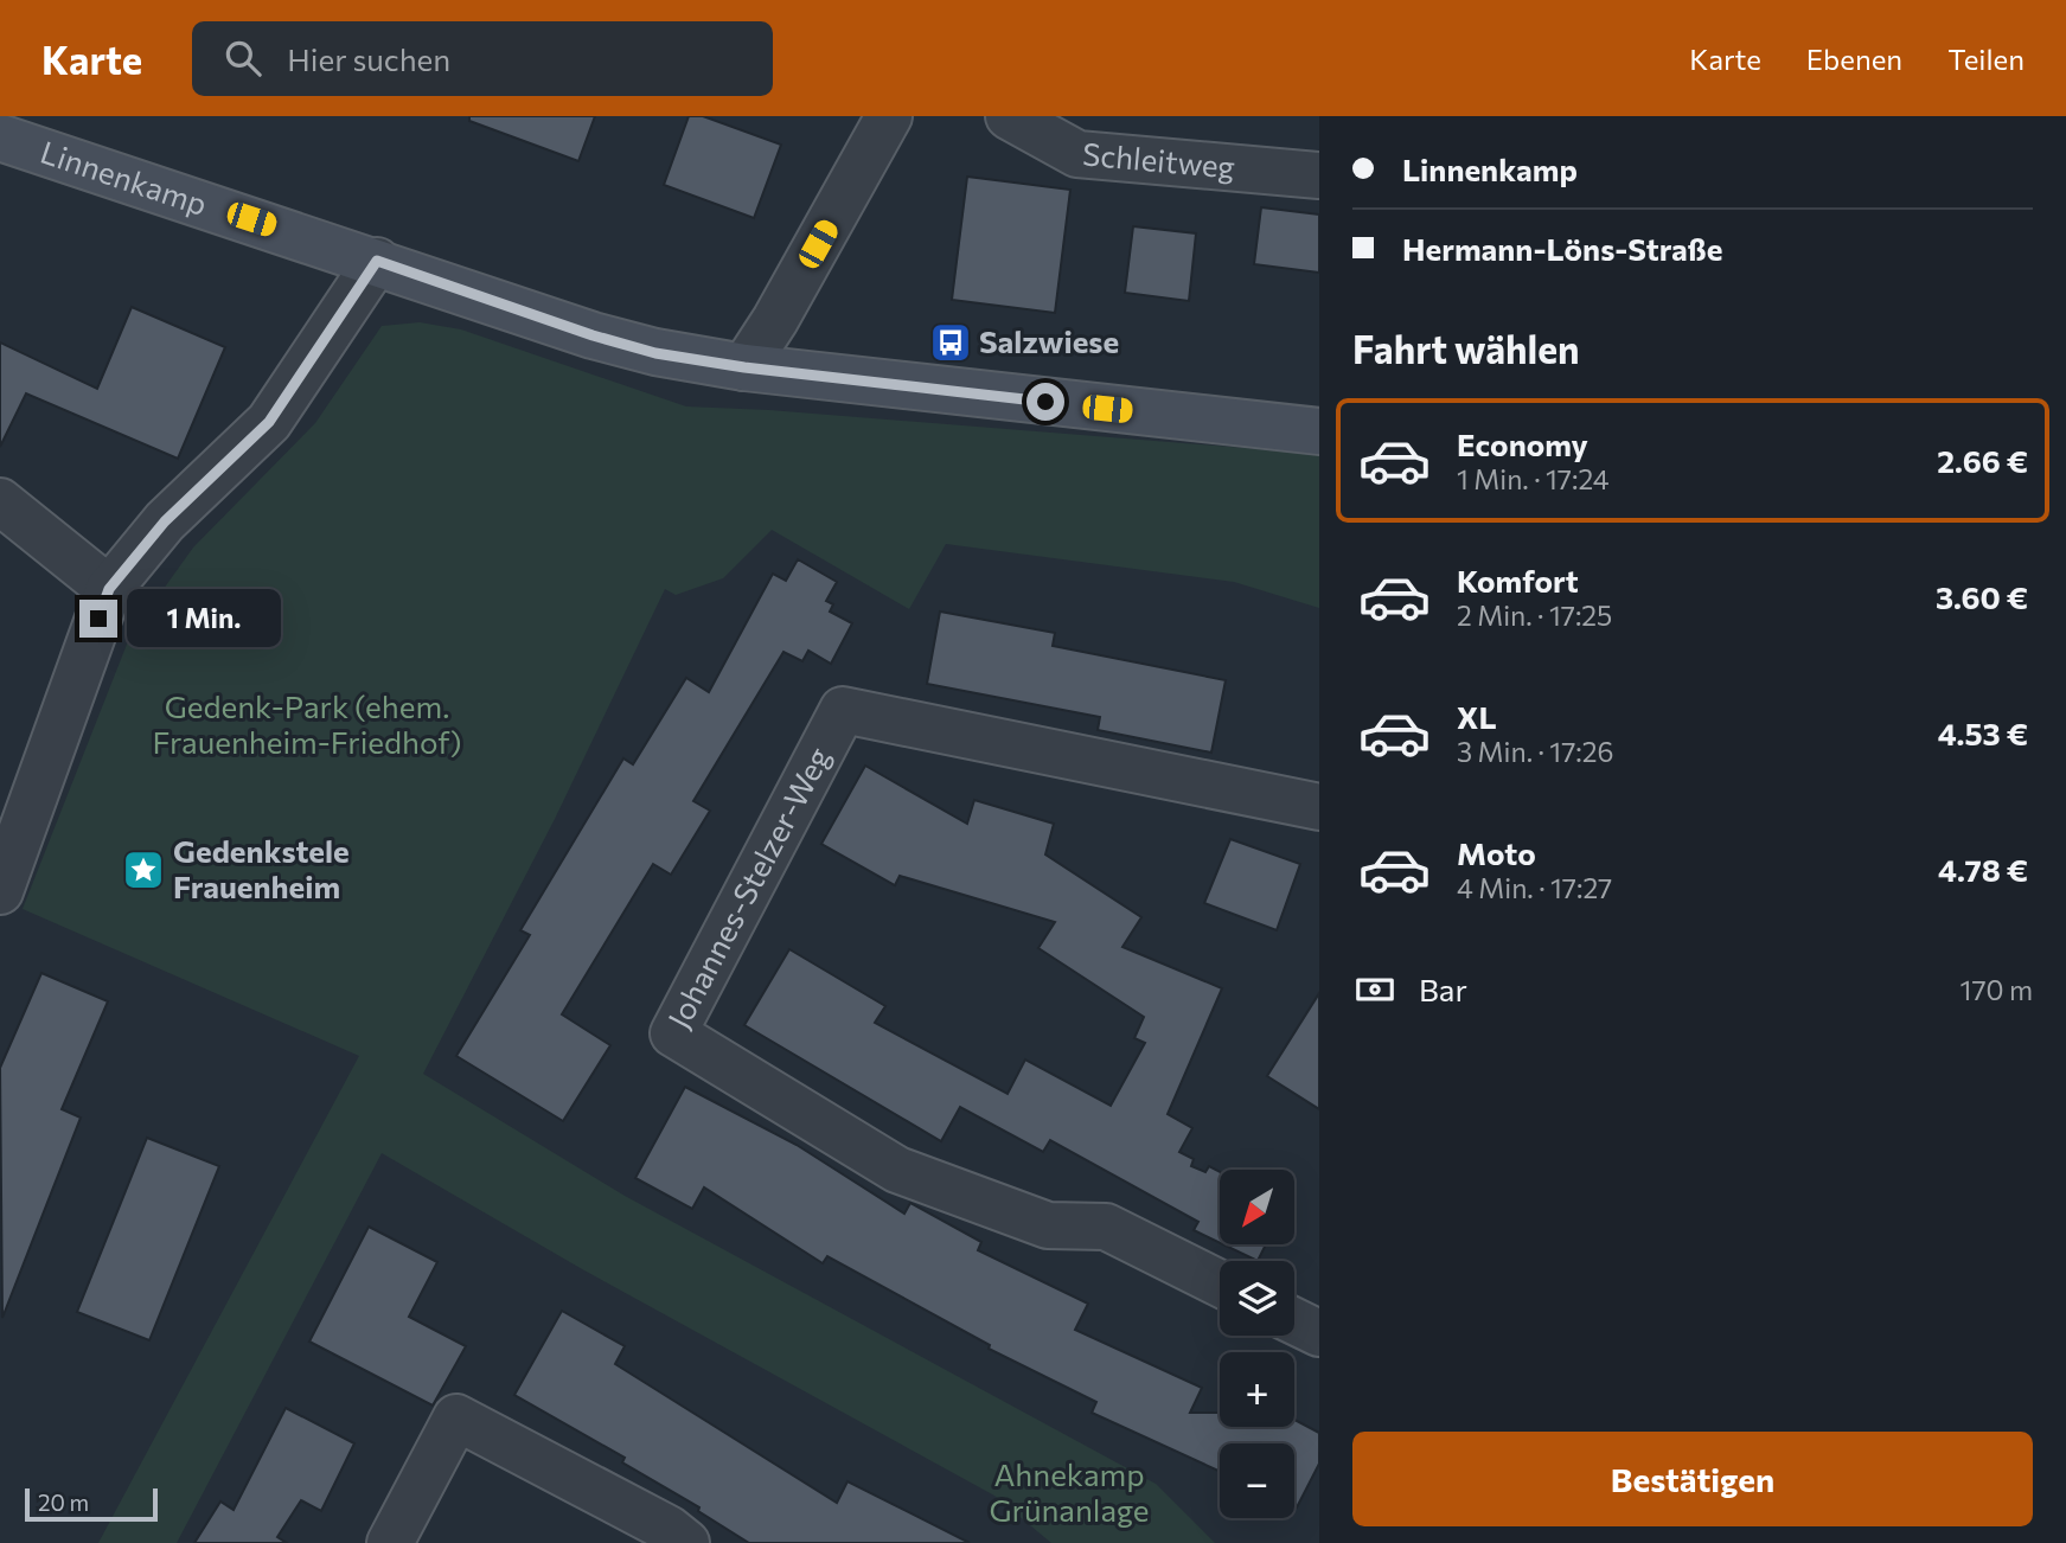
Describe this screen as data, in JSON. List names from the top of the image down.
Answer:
{
  "streets": {
    "main road": ["Linnenkamp"],
    "street": ["Schleitweg", "Johannes-Stelzer-Weg"]
  },
  "parks": ["Gedenk-Park (ehem. Frauenheim-Friedhof)", "Ahnekamp Grünanlage"],
  "places": {
    "bus stop": ["Salzwiese"],
    "place": ["Gedenkstele Frauenheim"]
  },
  "scale_bar": "20 m",
  "north": "bottom left",
  "page": {
    "header": "Karte",
    "search": "Hier suchen",
    "nav": ["Karte", "Ebenen", "Teilen"],
    "banner": ["Linnenkamp", "Hermann-Löns-Straße"],
    "heading": "Fahrt wählen",
    "list": [
      {
        "name": "Economy",
        "note": "1 Min. · 17:24",
        "value": "2.66 €"
      },
      {
        "name": "Komfort",
        "note": "2 Min. · 17:25",
        "value": "3.60 €"
      },
      {
        "name": "XL",
        "note": "3 Min. · 17:26",
        "value": "4.53 €"
      },
      {
        "name": "Moto",
        "note": "4 Min. · 17:27",
        "value": "4.78 €"
      }
    ],
    "bubble": "1 Min.",
    "pay": ["Bar", "170 m"],
    "map_buttons": ["+", "−"],
    "buttons": "Bestätigen",
    "scale": "20 m"
  }
}
